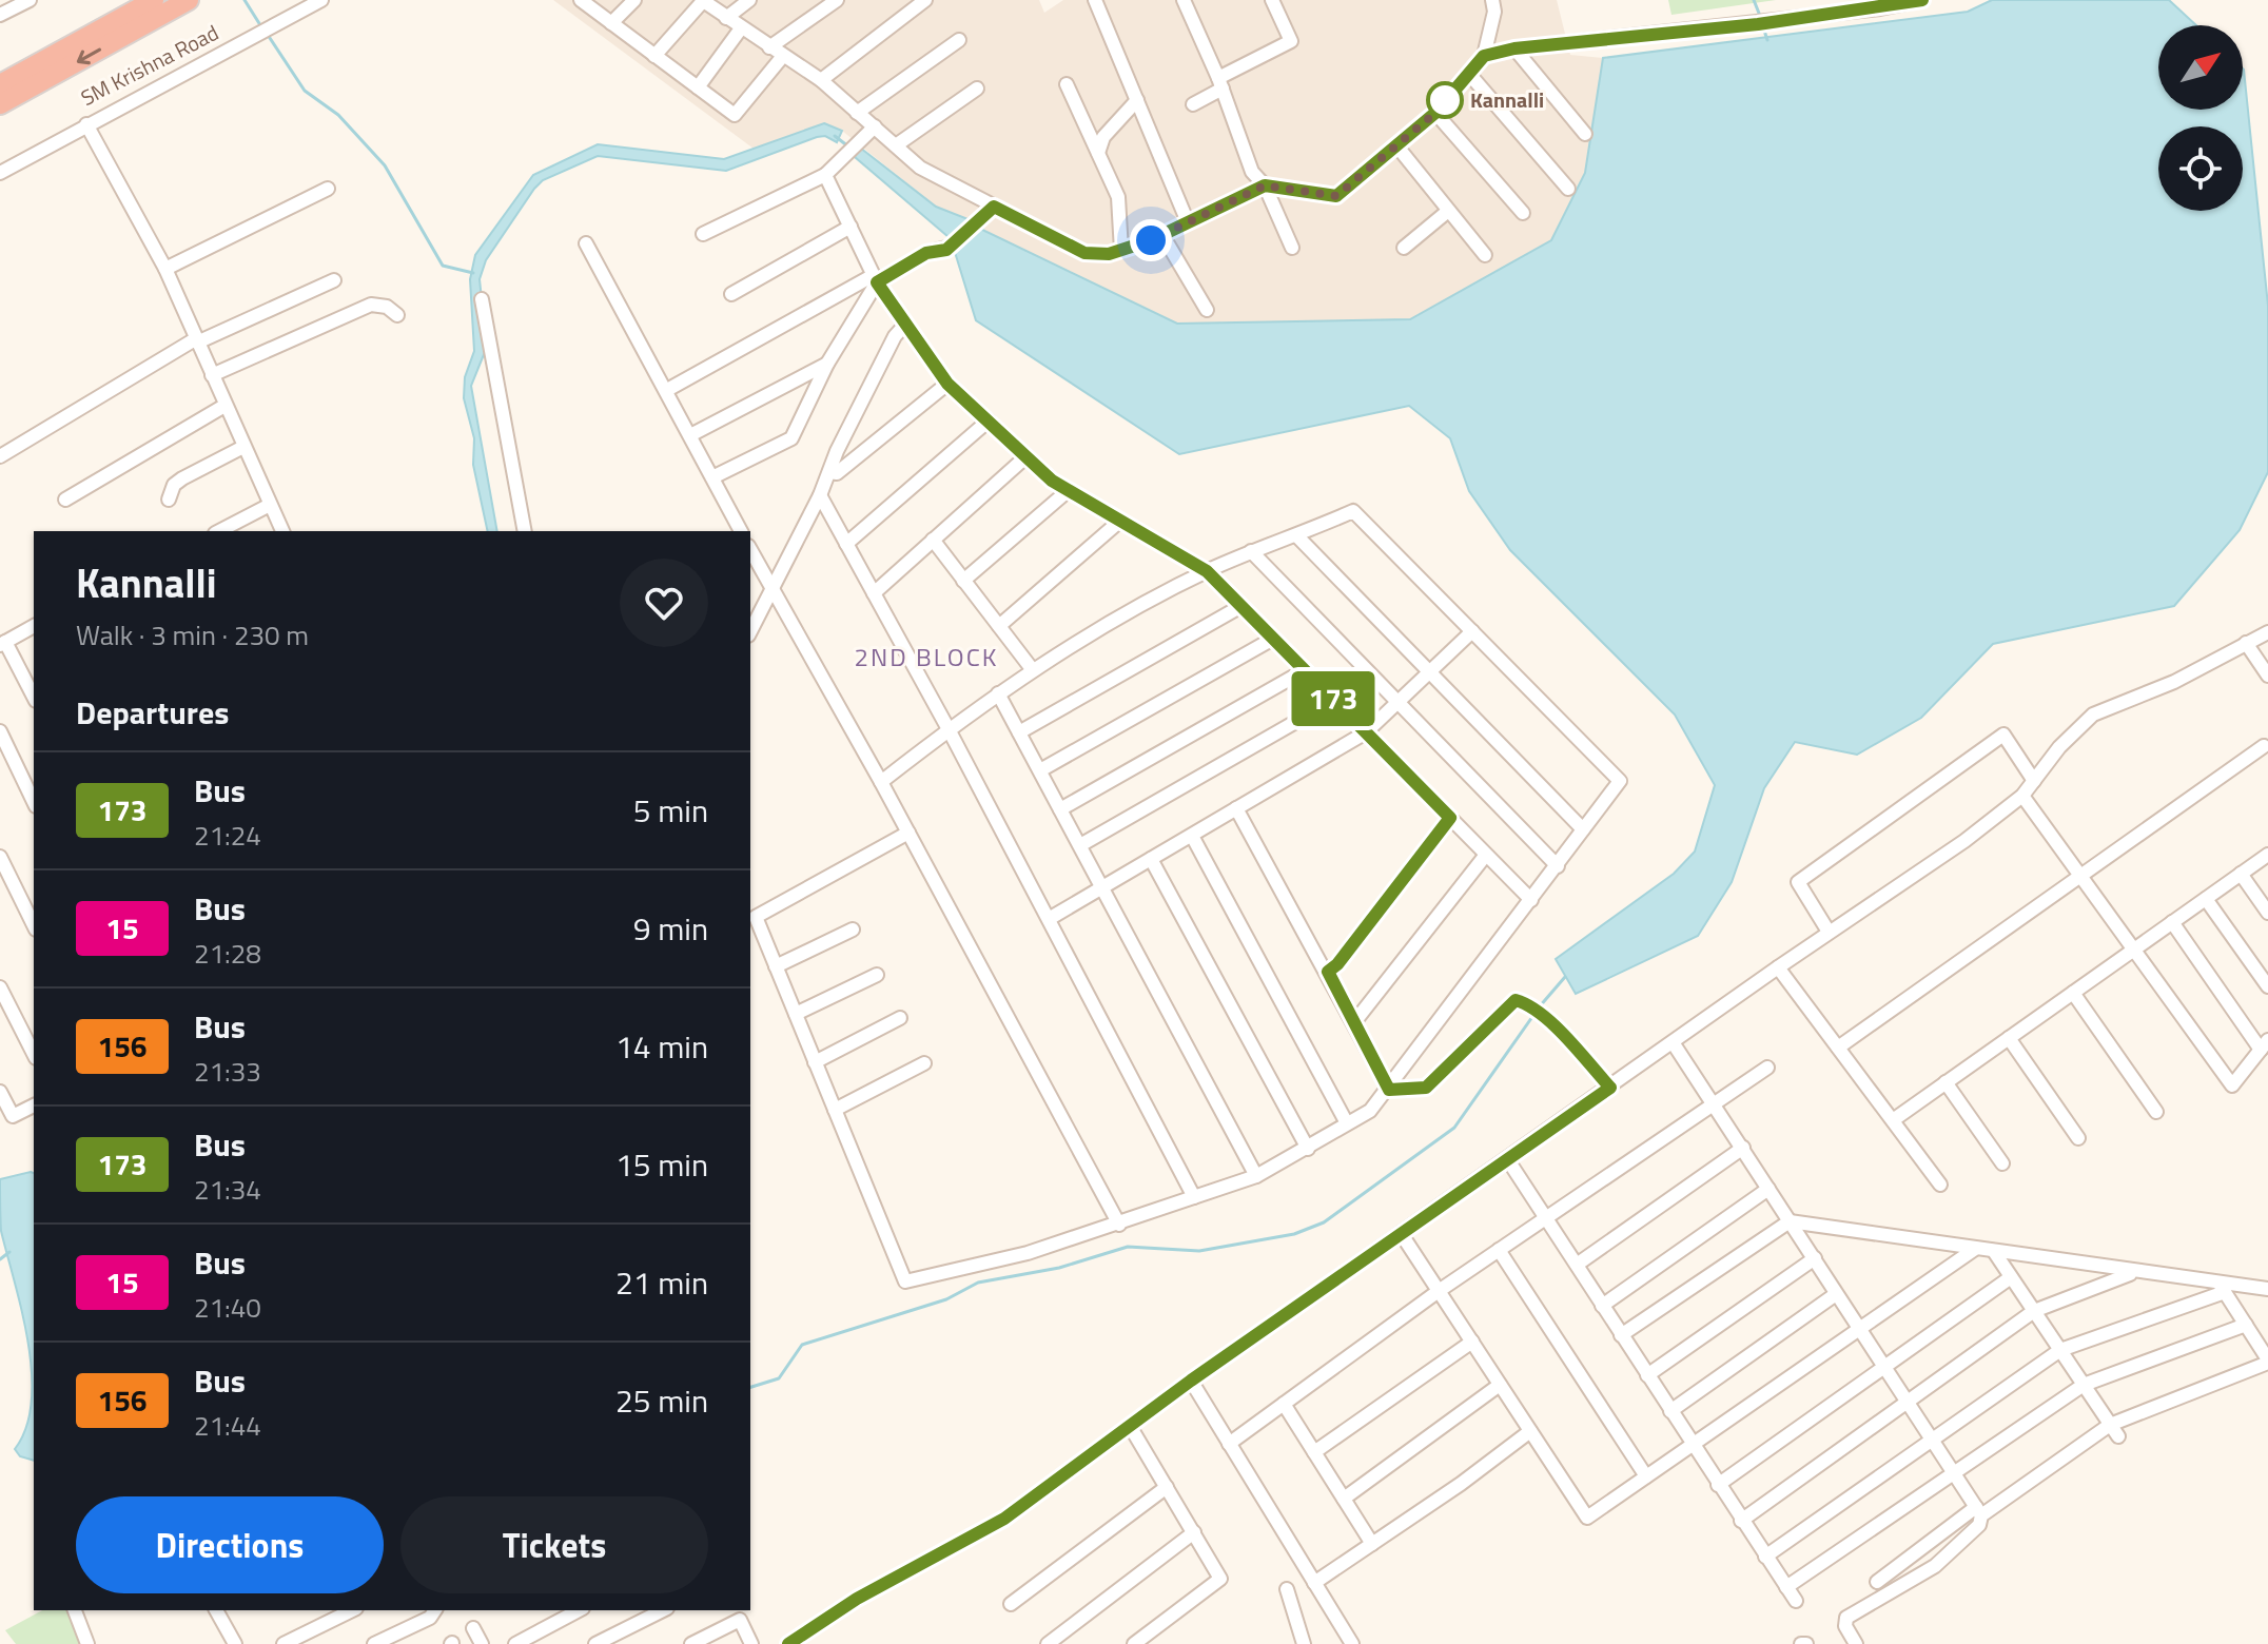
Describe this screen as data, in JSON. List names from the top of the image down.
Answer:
{
  "streets": {
    "highway": ["SM Krishna Road"]
  },
  "districts": ["2ND BLOCK"],
  "places": ["Kannalli"],
  "lines": ["bus line 173"],
  "north": "top right",
  "page": {
    "on_map": "173",
    "heading": [
      ["Kannalli", "Walk · 3 min · 230 m"],
      "Departures"
    ],
    "list": [
      {
        "mark": "173",
        "name": "Bus",
        "note": "21:24",
        "value": "5 min"
      },
      {
        "mark": "15",
        "name": "Bus",
        "note": "21:28",
        "value": "9 min"
      },
      {
        "mark": "156",
        "name": "Bus",
        "note": "21:33",
        "value": "14 min"
      },
      {
        "mark": "173",
        "name": "Bus",
        "note": "21:34",
        "value": "15 min"
      },
      {
        "mark": "15",
        "name": "Bus",
        "note": "21:40",
        "value": "21 min"
      },
      {
        "mark": "156",
        "name": "Bus",
        "note": "21:44",
        "value": "25 min"
      }
    ],
    "buttons": ["Directions", "Tickets"]
  }
}
